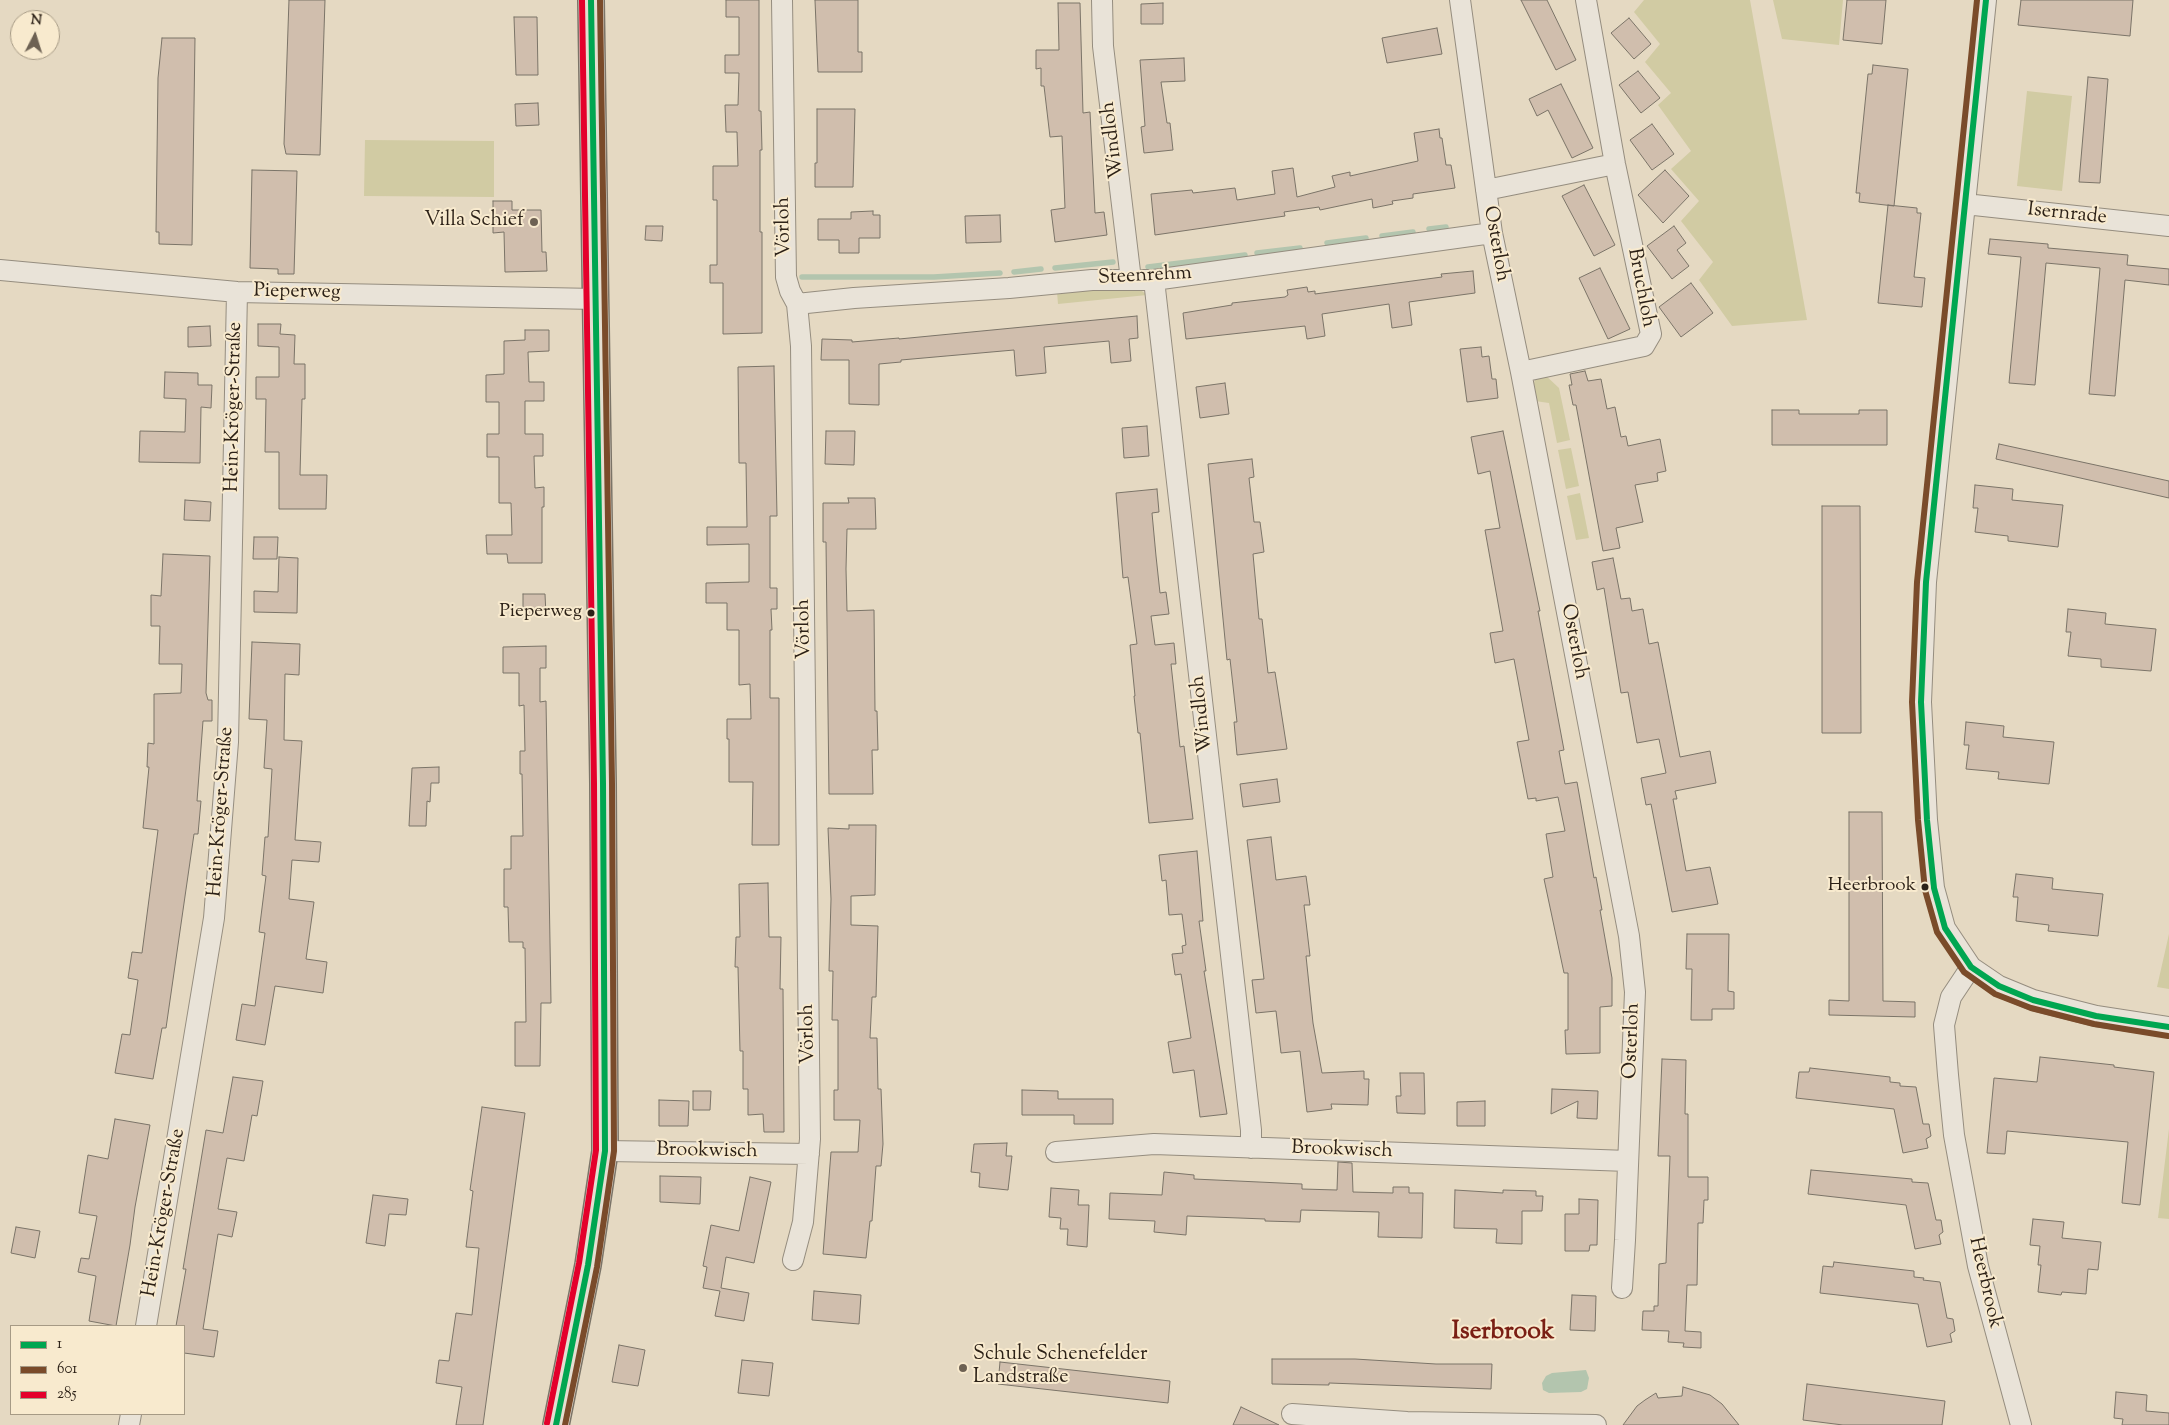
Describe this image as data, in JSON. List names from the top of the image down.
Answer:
{
  "streets": {
    "street": [
      "Windloh",
      "Isernrade",
      "Vörloh",
      "Osterloh",
      "Steenrehm",
      "Bruchloh",
      "Pieperweg",
      "Hein-Kröger-Straße",
      "Brookwisch",
      "Heerbrook"
    ]
  },
  "crossings": [
    ["Windloh", "Steenrehm"],
    ["Windloh", "Brookwisch"],
    ["Vörloh", "Steenrehm"],
    ["Vörloh", "Brookwisch"],
    ["Osterloh", "Steenrehm"],
    ["Osterloh", "Bruchloh"],
    ["Osterloh", "Brookwisch"],
    ["Pieperweg", "Hein-Kröger-Straße"]
  ],
  "districts": ["Iserbrook"],
  "places": [
    "Villa Schief",
    "Pieperweg",
    "Heerbrook",
    "Schule Schenefelder Landstraße"
  ],
  "lines": ["transit line 1", "transit line 601", "transit line 285"],
  "legend": ["1", "601", "285"],
  "north": "top"
}
